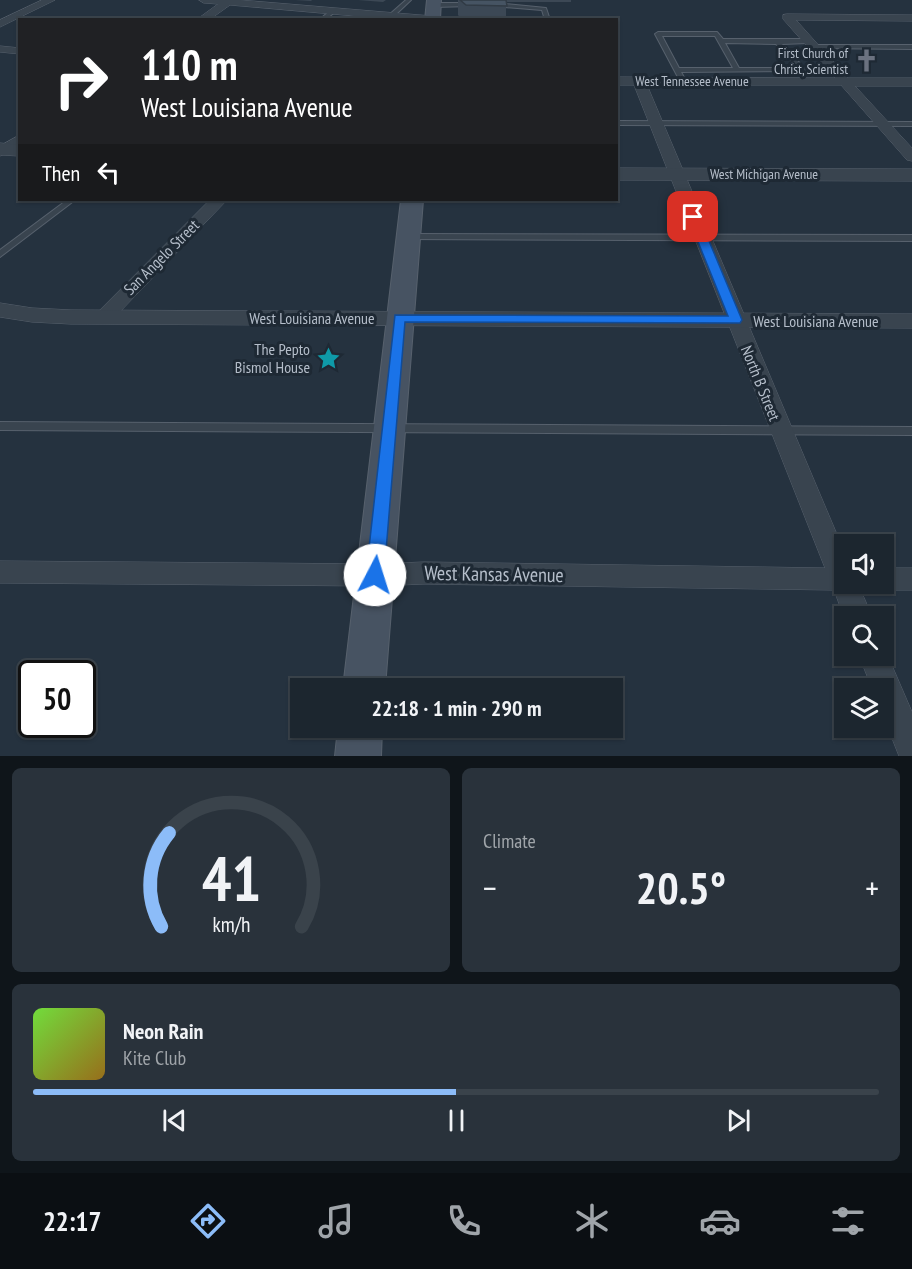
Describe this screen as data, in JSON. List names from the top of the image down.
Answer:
{
  "streets": {
    "street": [
      "West Tennessee Avenue",
      "West Michigan Avenue",
      "San Angelo Street",
      "West Louisiana Avenue",
      "North B Street",
      "West Kansas Avenue"
    ]
  },
  "crossings": [
    ["West Tennessee Avenue", "North B Street"],
    ["West Michigan Avenue", "North B Street"],
    ["San Angelo Street", "West Louisiana Avenue"],
    ["West Louisiana Avenue", "North B Street"]
  ],
  "places": {
    "church": ["First Church of Christ, Scientist"],
    "place": ["The Pepto Bismol House"]
  },
  "page": {
    "turn": ["110 m", "West Louisiana Avenue"],
    "then": "Then",
    "limit": "50",
    "trip": "22:18 · 1 min · 290 m",
    "tile": "Climate",
    "heat": ["−", "20.5°", "+"],
    "song": ["Neon Rain", "Kite Club"],
    "tabs": "22:17",
    "gauge": ["41", "km/h"]
  }
}
